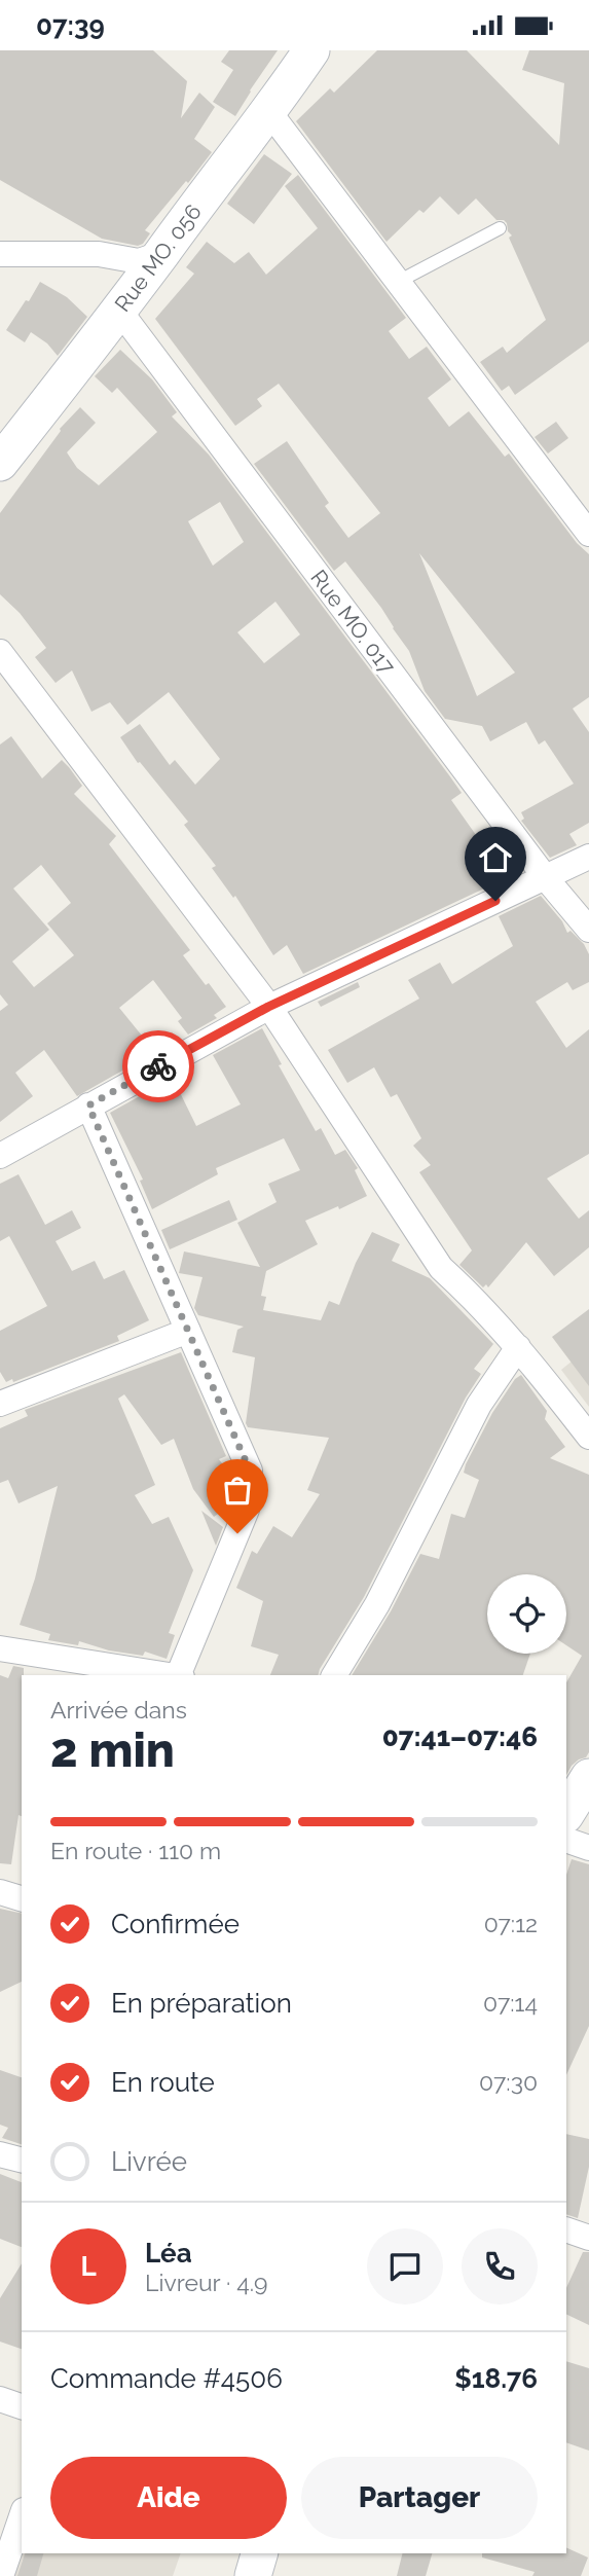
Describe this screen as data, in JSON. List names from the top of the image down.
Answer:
{
  "streets": {
    "street": ["Rue MO. 056", "Rue MO. 017"]
  },
  "crossings": [
    ["Rue MO. 056", "Rue MO. 017"]
  ],
  "page": {
    "status": "07:39",
    "heading": ["2 min", "Arrivée dans", "07:41–07:46"],
    "panel": [
      "Léa",
      "Livreur · 4.9",
      "Commande #4506",
      "$18.76"
    ],
    "bar": "En route · 110 m",
    "list": [
      ["Confirmée", "07:12"],
      ["En préparation", "07:14"],
      ["En route", "07:30"],
      "Livrée"
    ],
    "round": "L",
    "buttons": ["Aide", "Partager"]
  }
}
